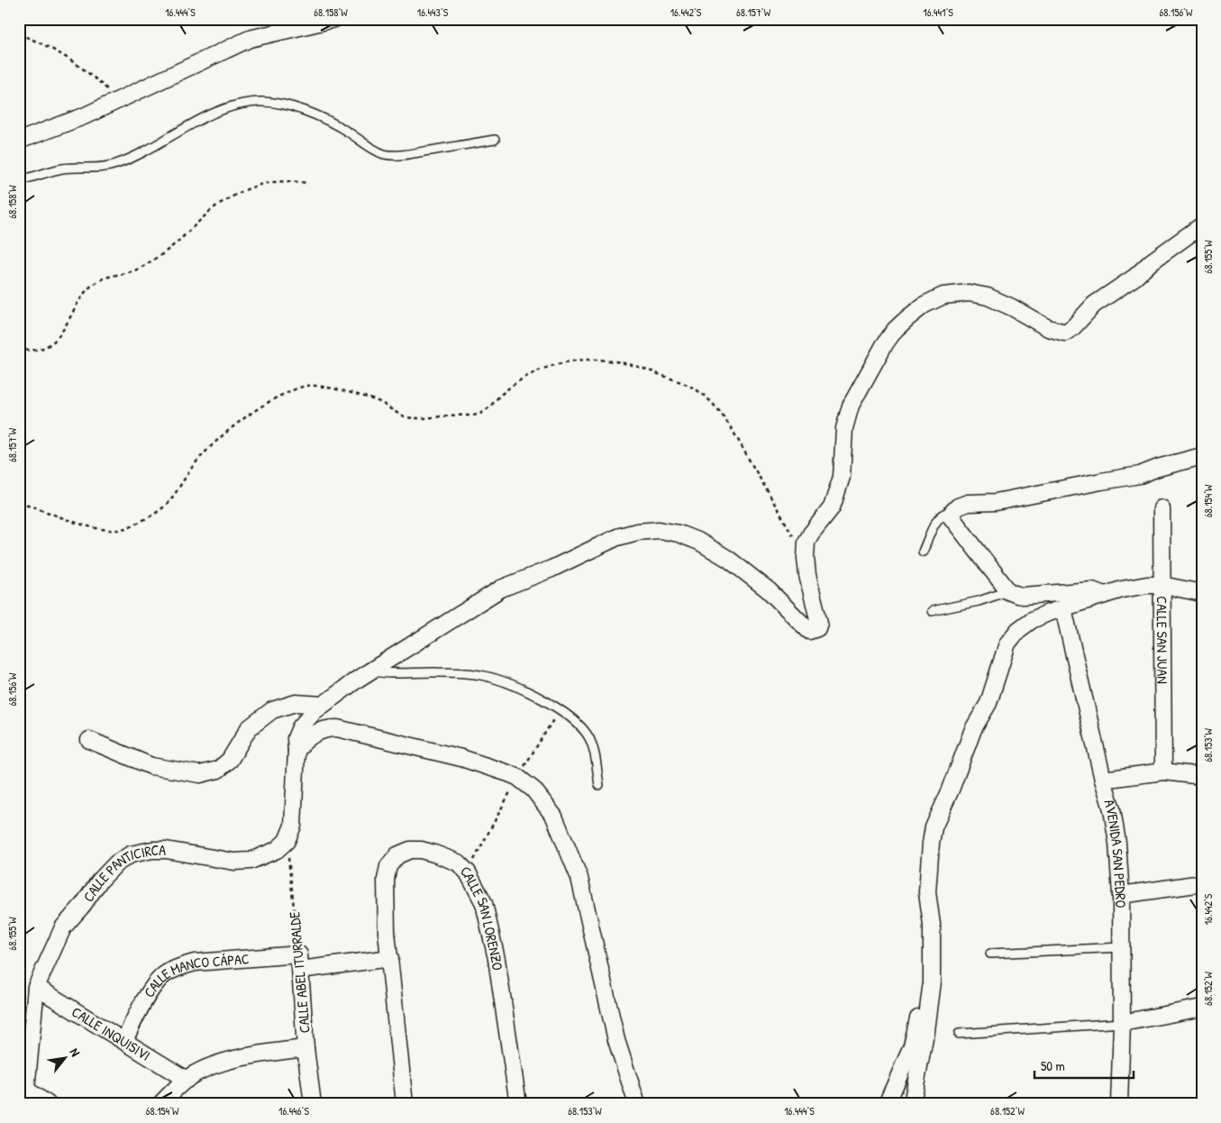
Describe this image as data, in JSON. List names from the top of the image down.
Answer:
{
  "streets": {
    "street": [
      "CALLE SAN JUAN",
      "AVENIDA SAN PEDRO",
      "CALLE PANTICIRCA",
      "CALLE SAN LORENZO",
      "CALLE ABEL ITURRALDE",
      "CALLE MANCO CÁPAC",
      "CALLE INQUISIVI"
    ]
  },
  "crossings": [
    ["CALLE PANTICIRCA", "CALLE ABEL ITURRALDE"],
    ["CALLE PANTICIRCA", "CALLE INQUISIVI"],
    ["CALLE SAN LORENZO", "CALLE MANCO CÁPAC"],
    ["CALLE ABEL ITURRALDE", "CALLE MANCO CÁPAC"],
    ["CALLE MANCO CÁPAC", "CALLE INQUISIVI"]
  ],
  "scale_bar": "50 m",
  "north": "top right",
  "coordinates": [
    "16.444°S",
    "68.158°W",
    "16.443°S",
    "16.442°S",
    "68.157°W",
    "16.441°S",
    "68.156°W",
    "68.155°W",
    "68.154°W",
    "68.153°W",
    "68.152°W",
    "16.446°S"
  ]
}
